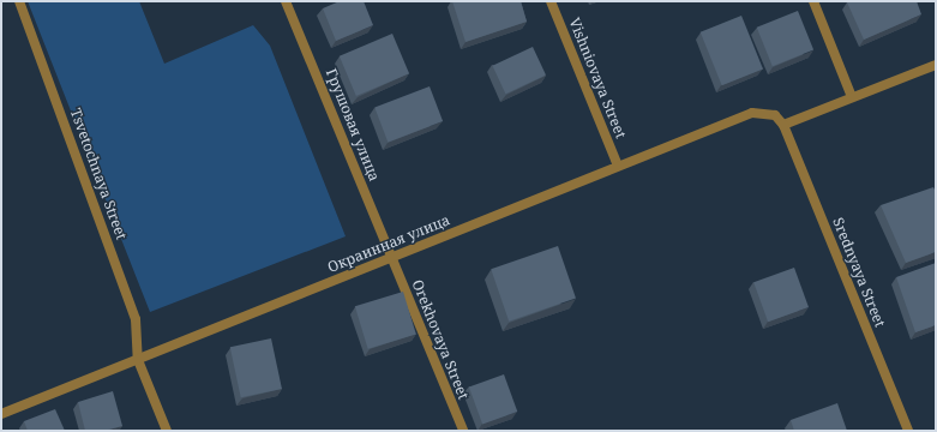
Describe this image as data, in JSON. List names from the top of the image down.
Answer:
{
  "streets": {
    "street": [
      "Vishniovaya Street",
      "Грушовая улица",
      "Tsvetochnaya Street",
      "Окраинная улица",
      "Srednyaya Street",
      "Orekhovaya Street"
    ]
  },
  "crossings": [
    ["Vishniovaya Street", "Окраинная улица"],
    ["Грушовая улица", "Окраинная улица"],
    ["Грушовая улица", "Orekhovaya Street"],
    ["Tsvetochnaya Street", "Окраинная улица"],
    ["Окраинная улица", "Srednyaya Street"],
    ["Окраинная улица", "Orekhovaya Street"]
  ]
}
